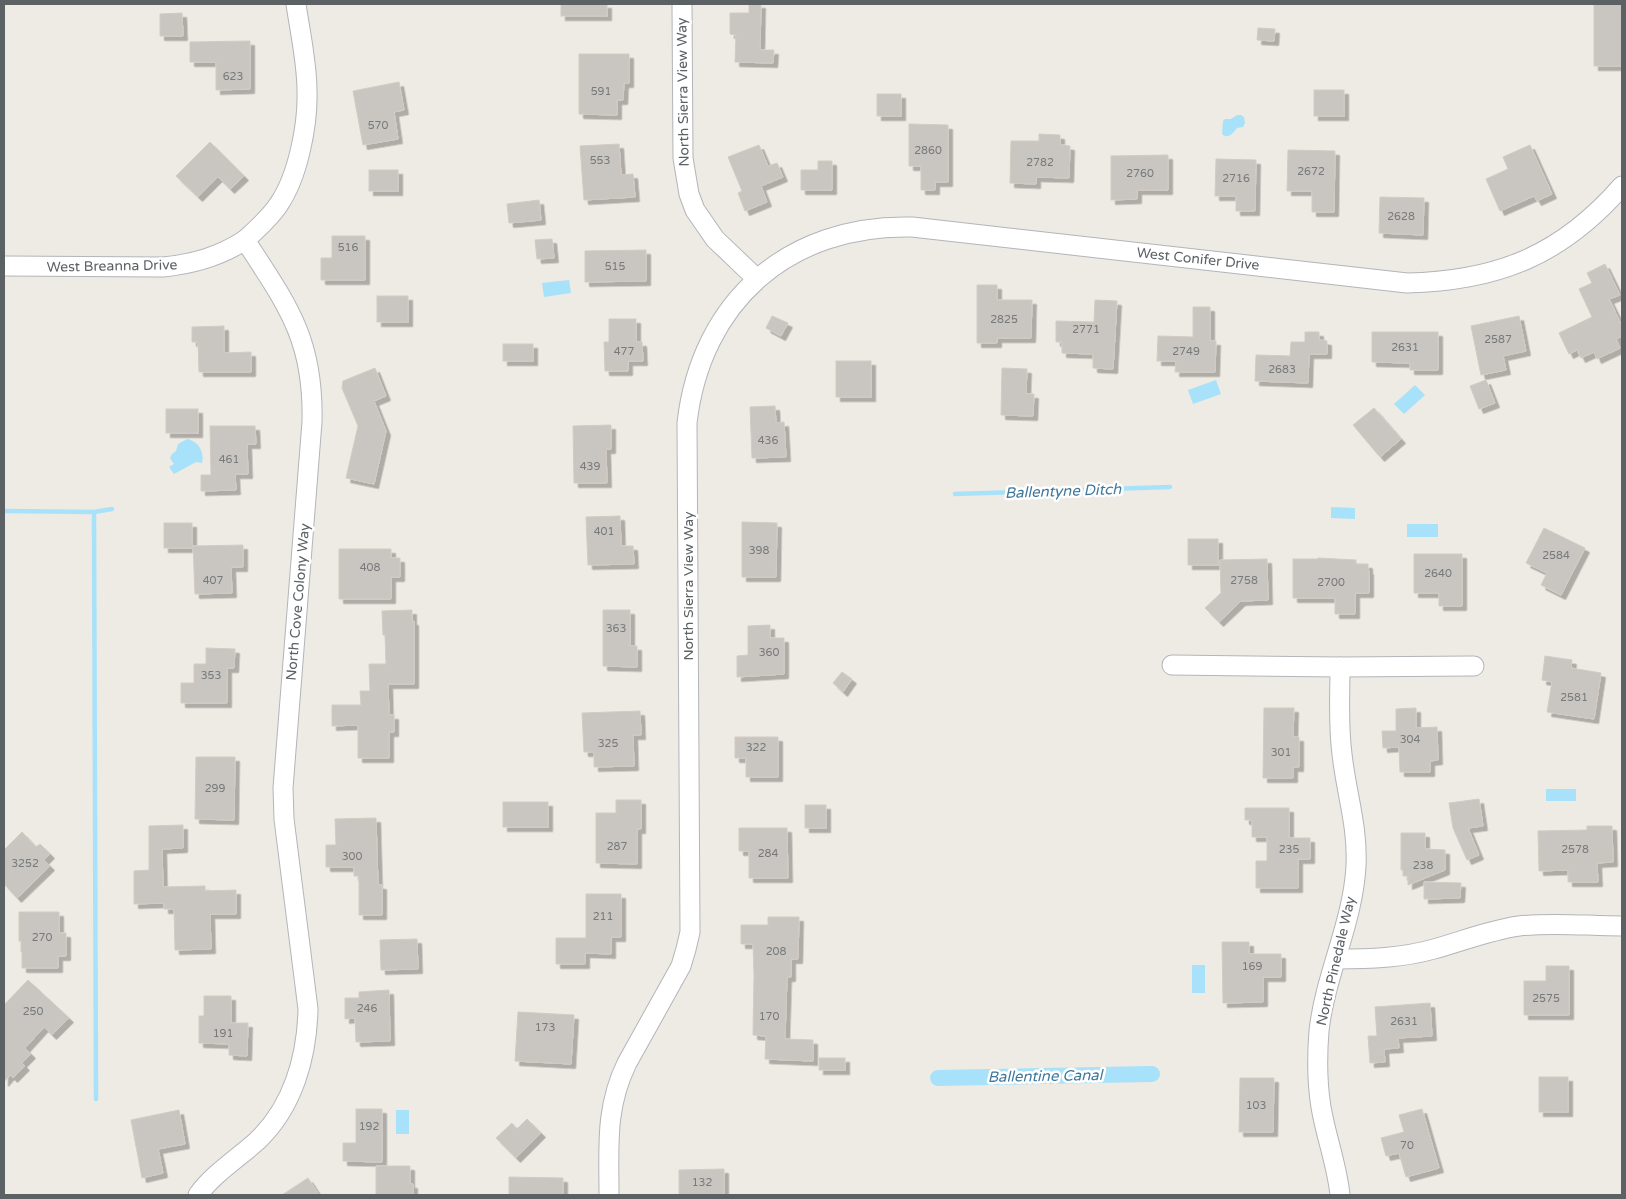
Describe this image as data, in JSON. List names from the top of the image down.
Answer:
{
  "streets": {
    "street": [
      "North Sierra View Way",
      "West Conifer Drive",
      "West Breanna Drive",
      "North Cove Colony Way",
      "North Pinedale Way"
    ]
  },
  "crossings": [
    ["North Sierra View Way", "West Conifer Drive"],
    ["West Breanna Drive", "North Cove Colony Way"]
  ],
  "water": ["Ballentyne Ditch", "Ballentine Canal"],
  "house_numbers": [
    "623",
    "591",
    "570",
    "2860",
    "553",
    "2782",
    "2672",
    "2760",
    "2716",
    "2628",
    "516",
    "515",
    "2825",
    "2771",
    "2587",
    "2631",
    "477",
    "2749",
    "2683",
    "436",
    "461",
    "439",
    "401",
    "398",
    "2584",
    "408",
    "2640",
    "407",
    "2758",
    "2700",
    "363",
    "360",
    "353",
    "2581",
    "304",
    "325",
    "322",
    "301",
    "299",
    "287",
    "235",
    "2578",
    "284",
    "300",
    "3252",
    "238",
    "211",
    "270",
    "208",
    "169",
    "2575",
    "246",
    "250",
    "170",
    "2631",
    "173",
    "191",
    "103",
    "192",
    "70",
    "132"
  ]
}
